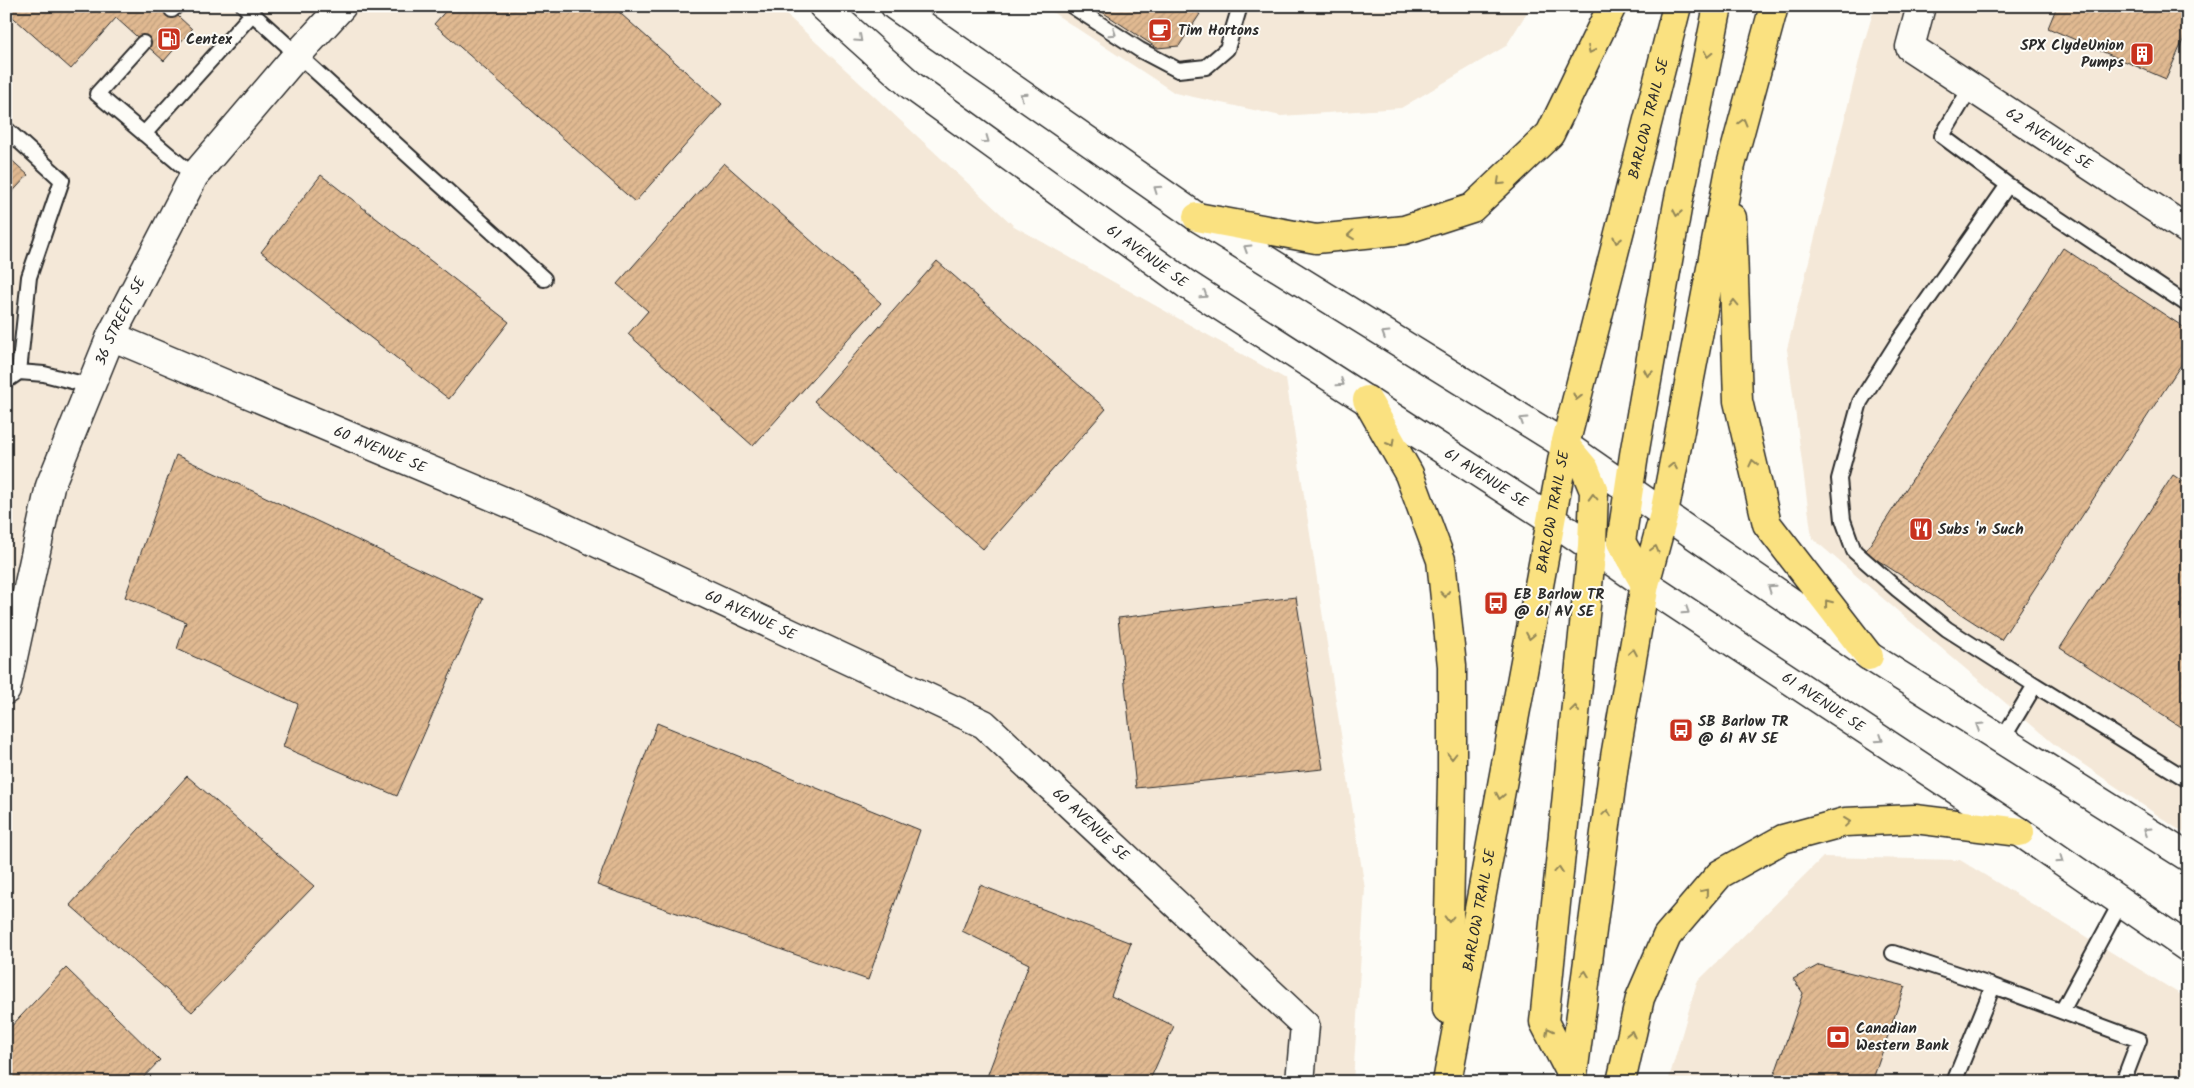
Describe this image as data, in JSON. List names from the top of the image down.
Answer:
{
  "streets": {
    "main road": ["BARLOW TRAIL SE"],
    "street": [
      "62 AVENUE SE",
      "61 AVENUE SE",
      "36 STREET SE",
      "60 AVENUE SE"
    ]
  },
  "crossings": [
    ["BARLOW TRAIL SE", "61 AVENUE SE"],
    ["36 STREET SE", "60 AVENUE SE"]
  ],
  "places": {
    "cafe": ["Tim Hortons"],
    "fuel station": ["Centex"],
    "building": ["SPX ClydeUnion Pumps"],
    "restaurant": ["Subs 'n Such"],
    "bus stop": ["EB Barlow TR @ 61 AV SE", "SB Barlow TR @ 61 AV SE"],
    "bank": ["Canadian Western Bank"]
  }
}
